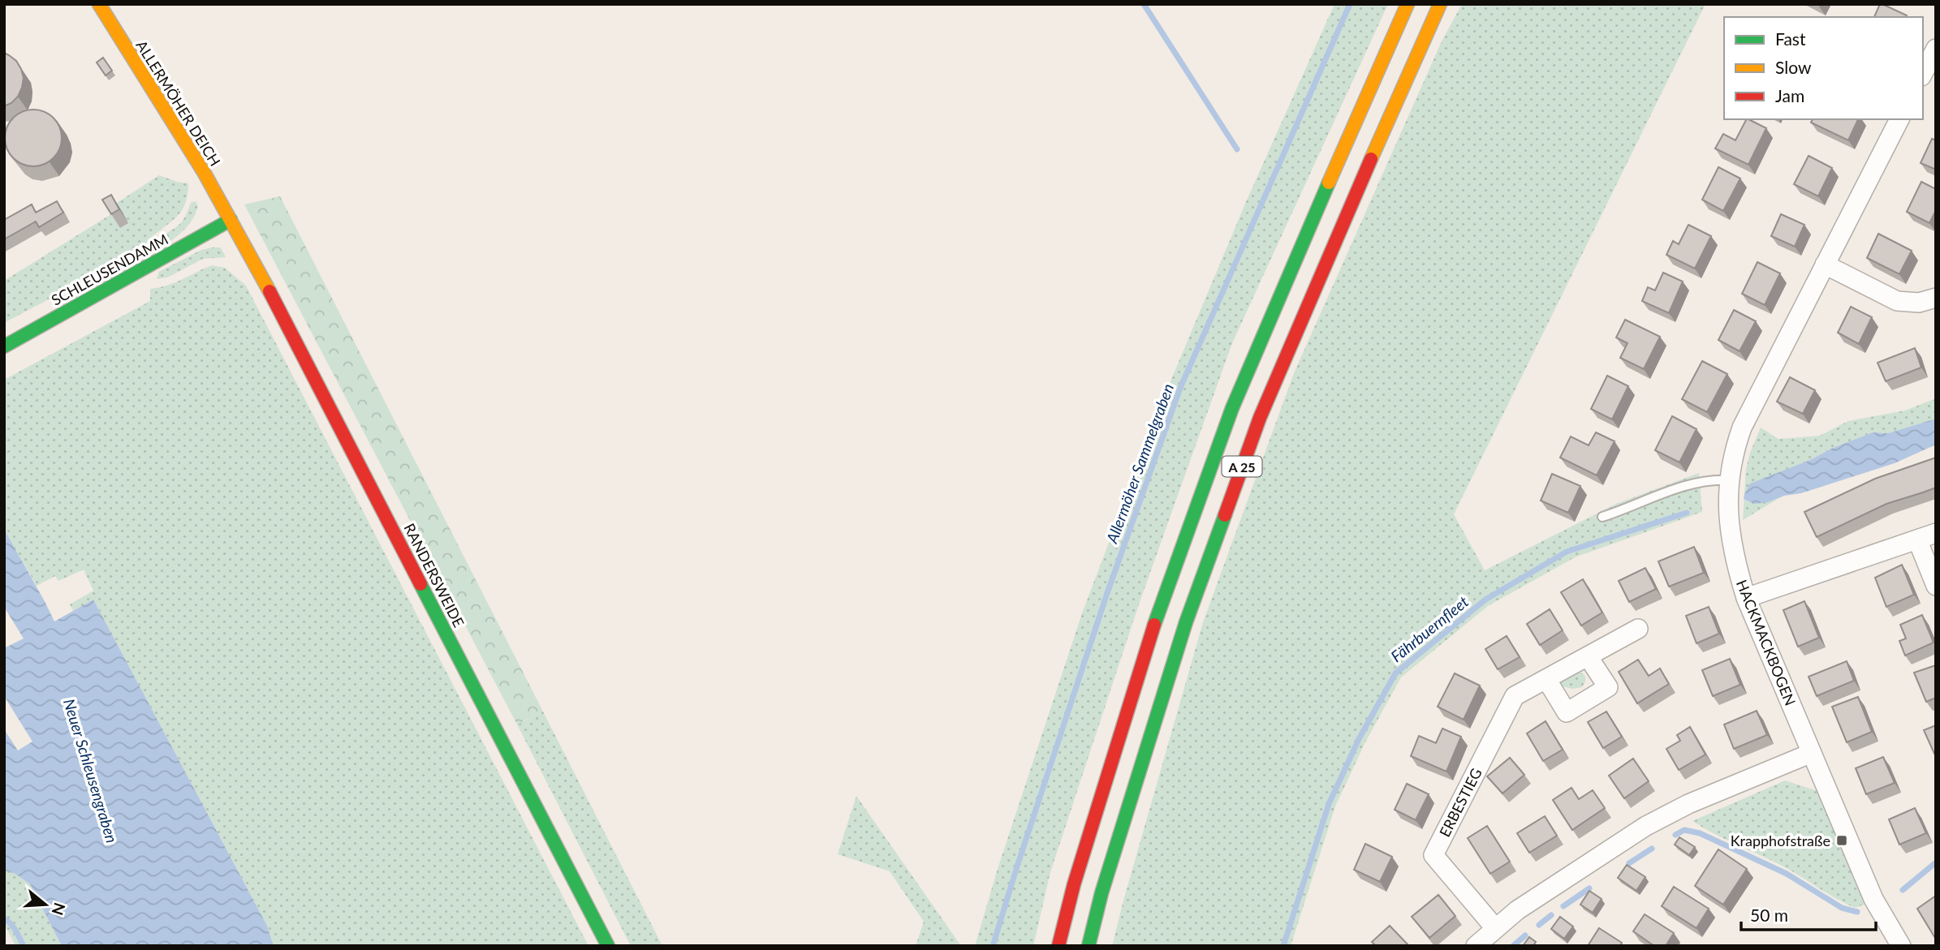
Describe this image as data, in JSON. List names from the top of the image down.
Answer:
{
  "streets": {
    "main road": [
      "ALLERMÖHER DEICH",
      "SCHLEUSENDAMM",
      "A 25",
      "RANDERSWEIDE"
    ],
    "street": ["HACKMACKBOGEN", "ERBESTIEG"]
  },
  "crossings": [
    ["ALLERMÖHER DEICH", "SCHLEUSENDAMM"],
    ["ALLERMÖHER DEICH", "RANDERSWEIDE"],
    ["SCHLEUSENDAMM", "RANDERSWEIDE"]
  ],
  "water": ["Allermöher Sammelgraben", "Fährbuernfleet", "Neuer Schleusengraben"],
  "places": {
    "transit": ["Krapphofstraße"]
  },
  "legend": ["Fast", "Slow", "Jam"],
  "scale_bar": "50 m",
  "north": "right"
}
